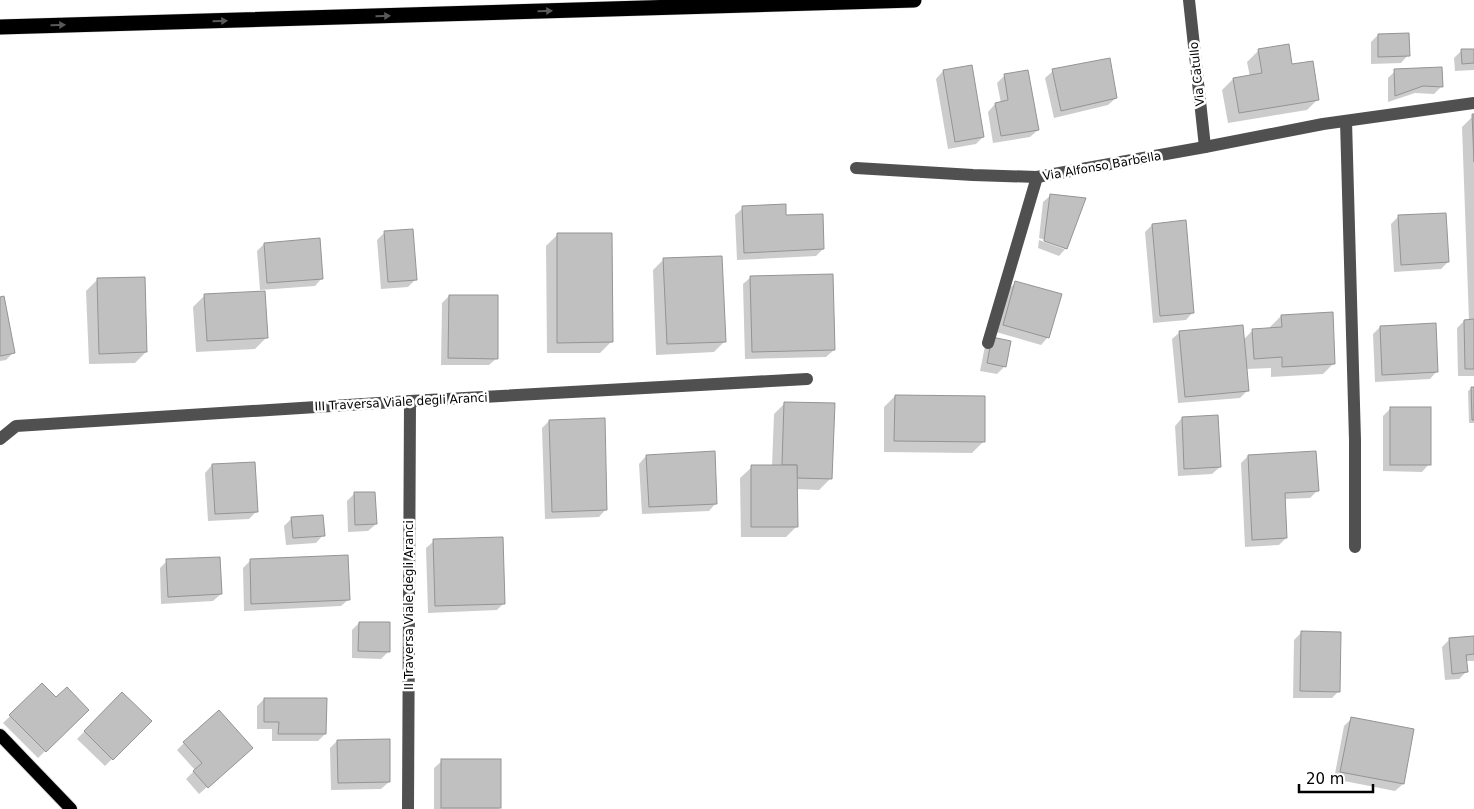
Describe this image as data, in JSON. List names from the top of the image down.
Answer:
{
  "streets": {
    "street": [
      "Via Catullo",
      "Via Alfonso Barbella",
      "III Traversa Viale degli Aranci",
      "II Traversa Viale degli Aranci"
    ]
  },
  "crossings": [
    ["Via Catullo", "Via Alfonso Barbella"],
    ["III Traversa Viale degli Aranci", "II Traversa Viale degli Aranci"]
  ],
  "scale_bar": "20 m"
}
